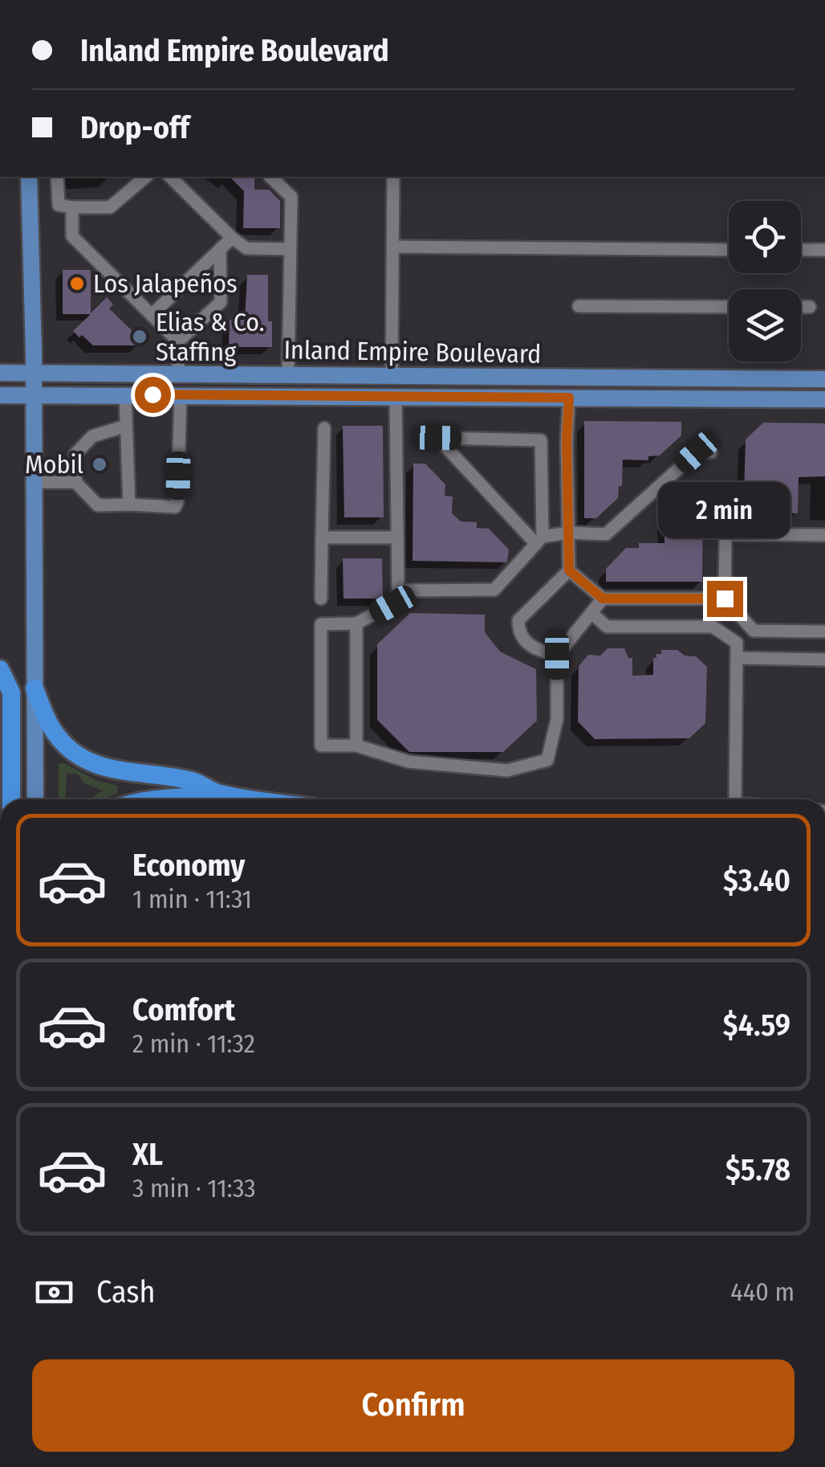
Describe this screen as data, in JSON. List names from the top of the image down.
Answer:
{
  "streets": {
    "main road": ["Inland Empire Boulevard"]
  },
  "places": ["Los Jalapeños", "Elias & Co. Staffing", "Mobil"],
  "page": {
    "banner": ["Inland Empire Boulevard", "Drop-off"],
    "bubble": "2 min",
    "list": [
      {
        "name": "Economy",
        "note": "1 min · 11:31",
        "value": "$3.40"
      },
      {
        "name": "Comfort",
        "note": "2 min · 11:32",
        "value": "$4.59"
      },
      {
        "name": "XL",
        "note": "3 min · 11:33",
        "value": "$5.78"
      }
    ],
    "pay": ["Cash", "440 m"],
    "buttons": "Confirm"
  }
}
